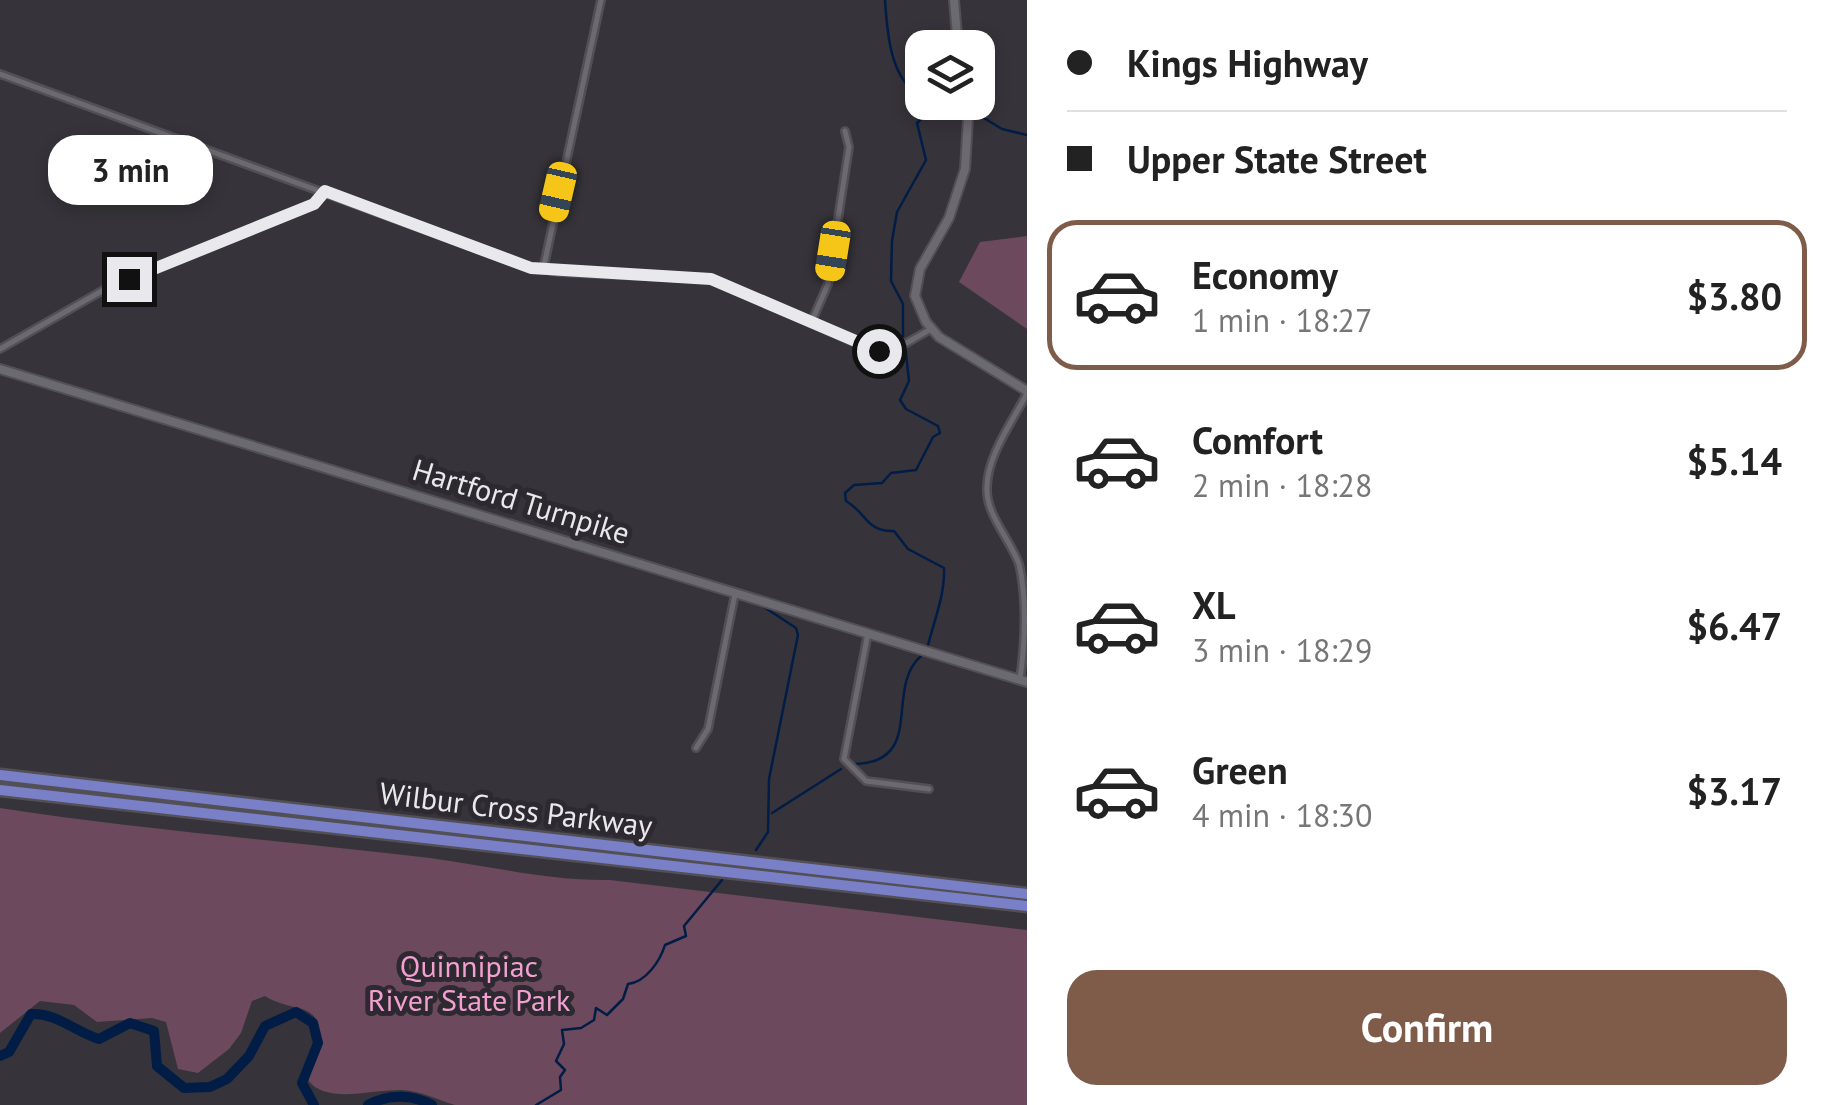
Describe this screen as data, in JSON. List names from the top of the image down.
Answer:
{
  "streets": {
    "highway": ["Wilbur Cross Parkway"],
    "main road": ["Hartford Turnpike"]
  },
  "parks": ["Quinnipiac River State Park"],
  "page": {
    "banner": ["Kings Highway", "Upper State Street"],
    "bubble": "3 min",
    "list": [
      {
        "name": "Economy",
        "note": "1 min · 18:27",
        "value": "$3.80"
      },
      {
        "name": "Comfort",
        "note": "2 min · 18:28",
        "value": "$5.14"
      },
      {
        "name": "XL",
        "note": "3 min · 18:29",
        "value": "$6.47"
      },
      {
        "name": "Green",
        "note": "4 min · 18:30",
        "value": "$3.17"
      }
    ],
    "buttons": "Confirm"
  }
}
